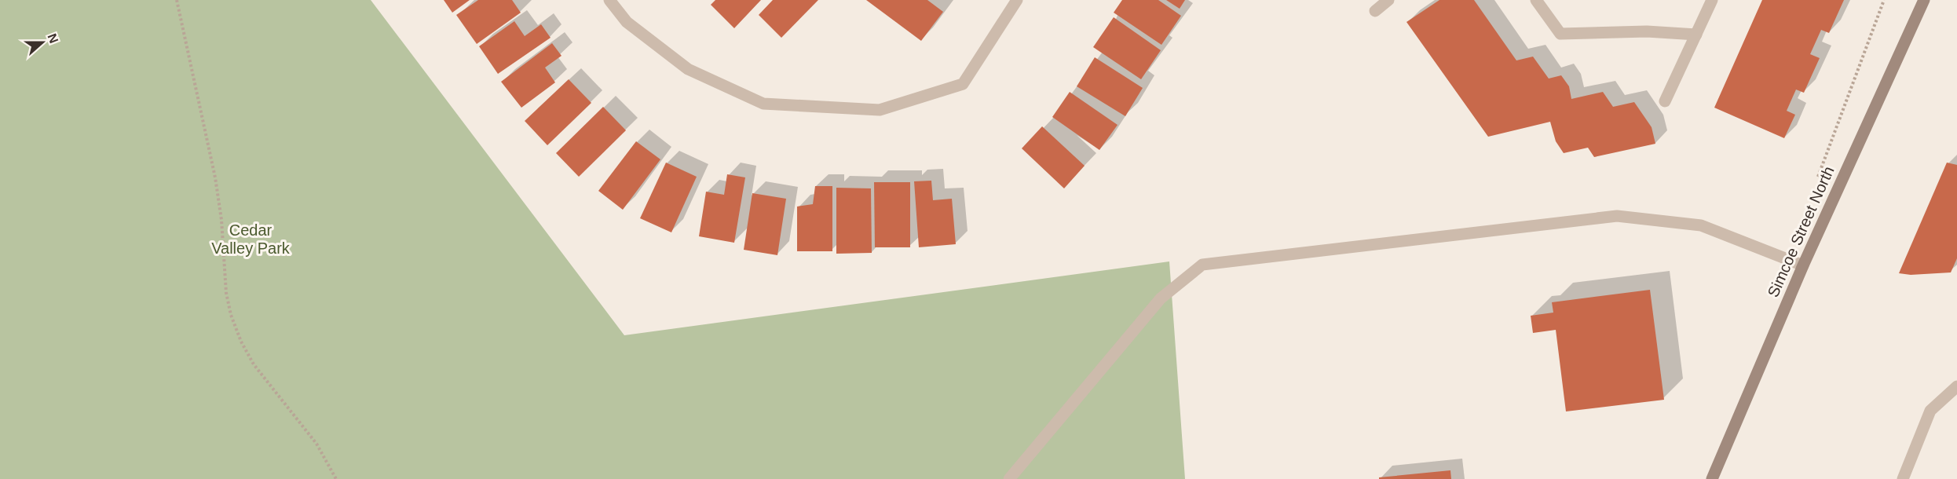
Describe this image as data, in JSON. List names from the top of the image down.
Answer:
{
  "streets": {
    "main road": ["Simcoe Street North"]
  },
  "parks": ["Cedar Valley Park"],
  "north": "right"
}
